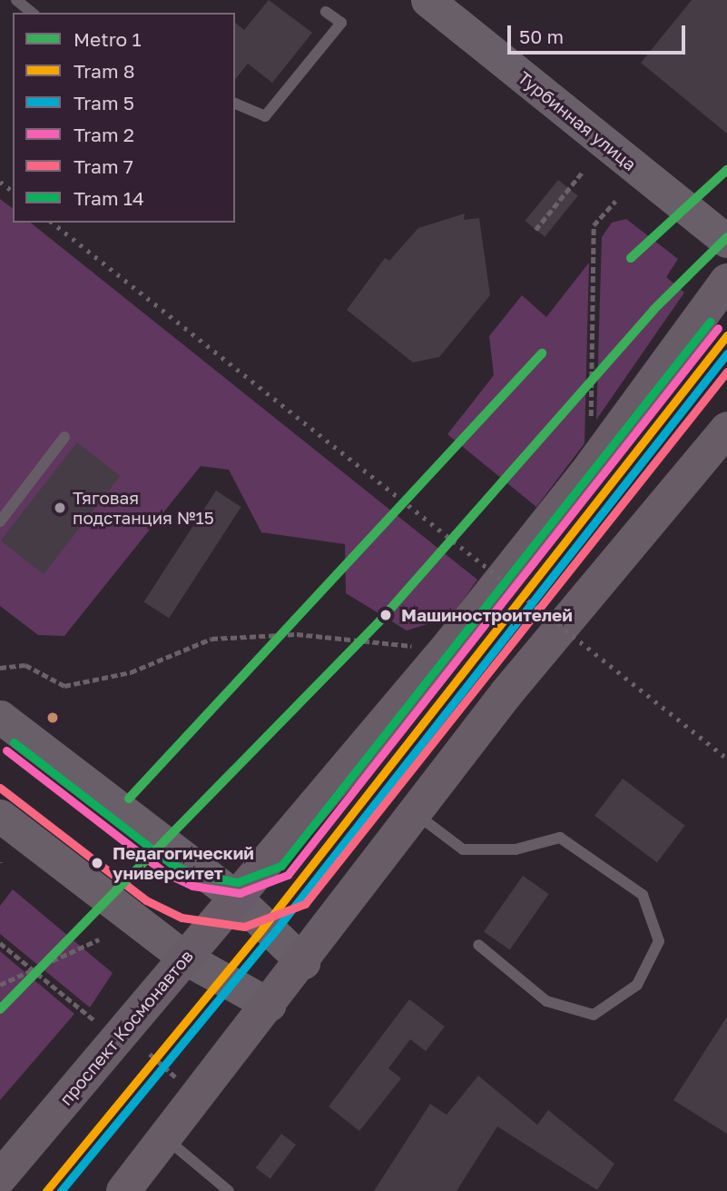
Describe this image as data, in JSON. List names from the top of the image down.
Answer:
{
  "streets": {
    "main road": ["Турбинная улица", "проспект Космонавтов"]
  },
  "places": ["Тяговая подстанция №15", "Машиностроителей", "Педагогический университет"],
  "lines": [
    "metro line 1",
    "tram line 14",
    "tram line 2",
    "tram line 8",
    "tram line 5",
    "tram line 7"
  ],
  "legend": [
    "Metro 1",
    "Tram 8",
    "Tram 5",
    "Tram 2",
    "Tram 7",
    "Tram 14"
  ],
  "scale_bar": "50 m"
}
